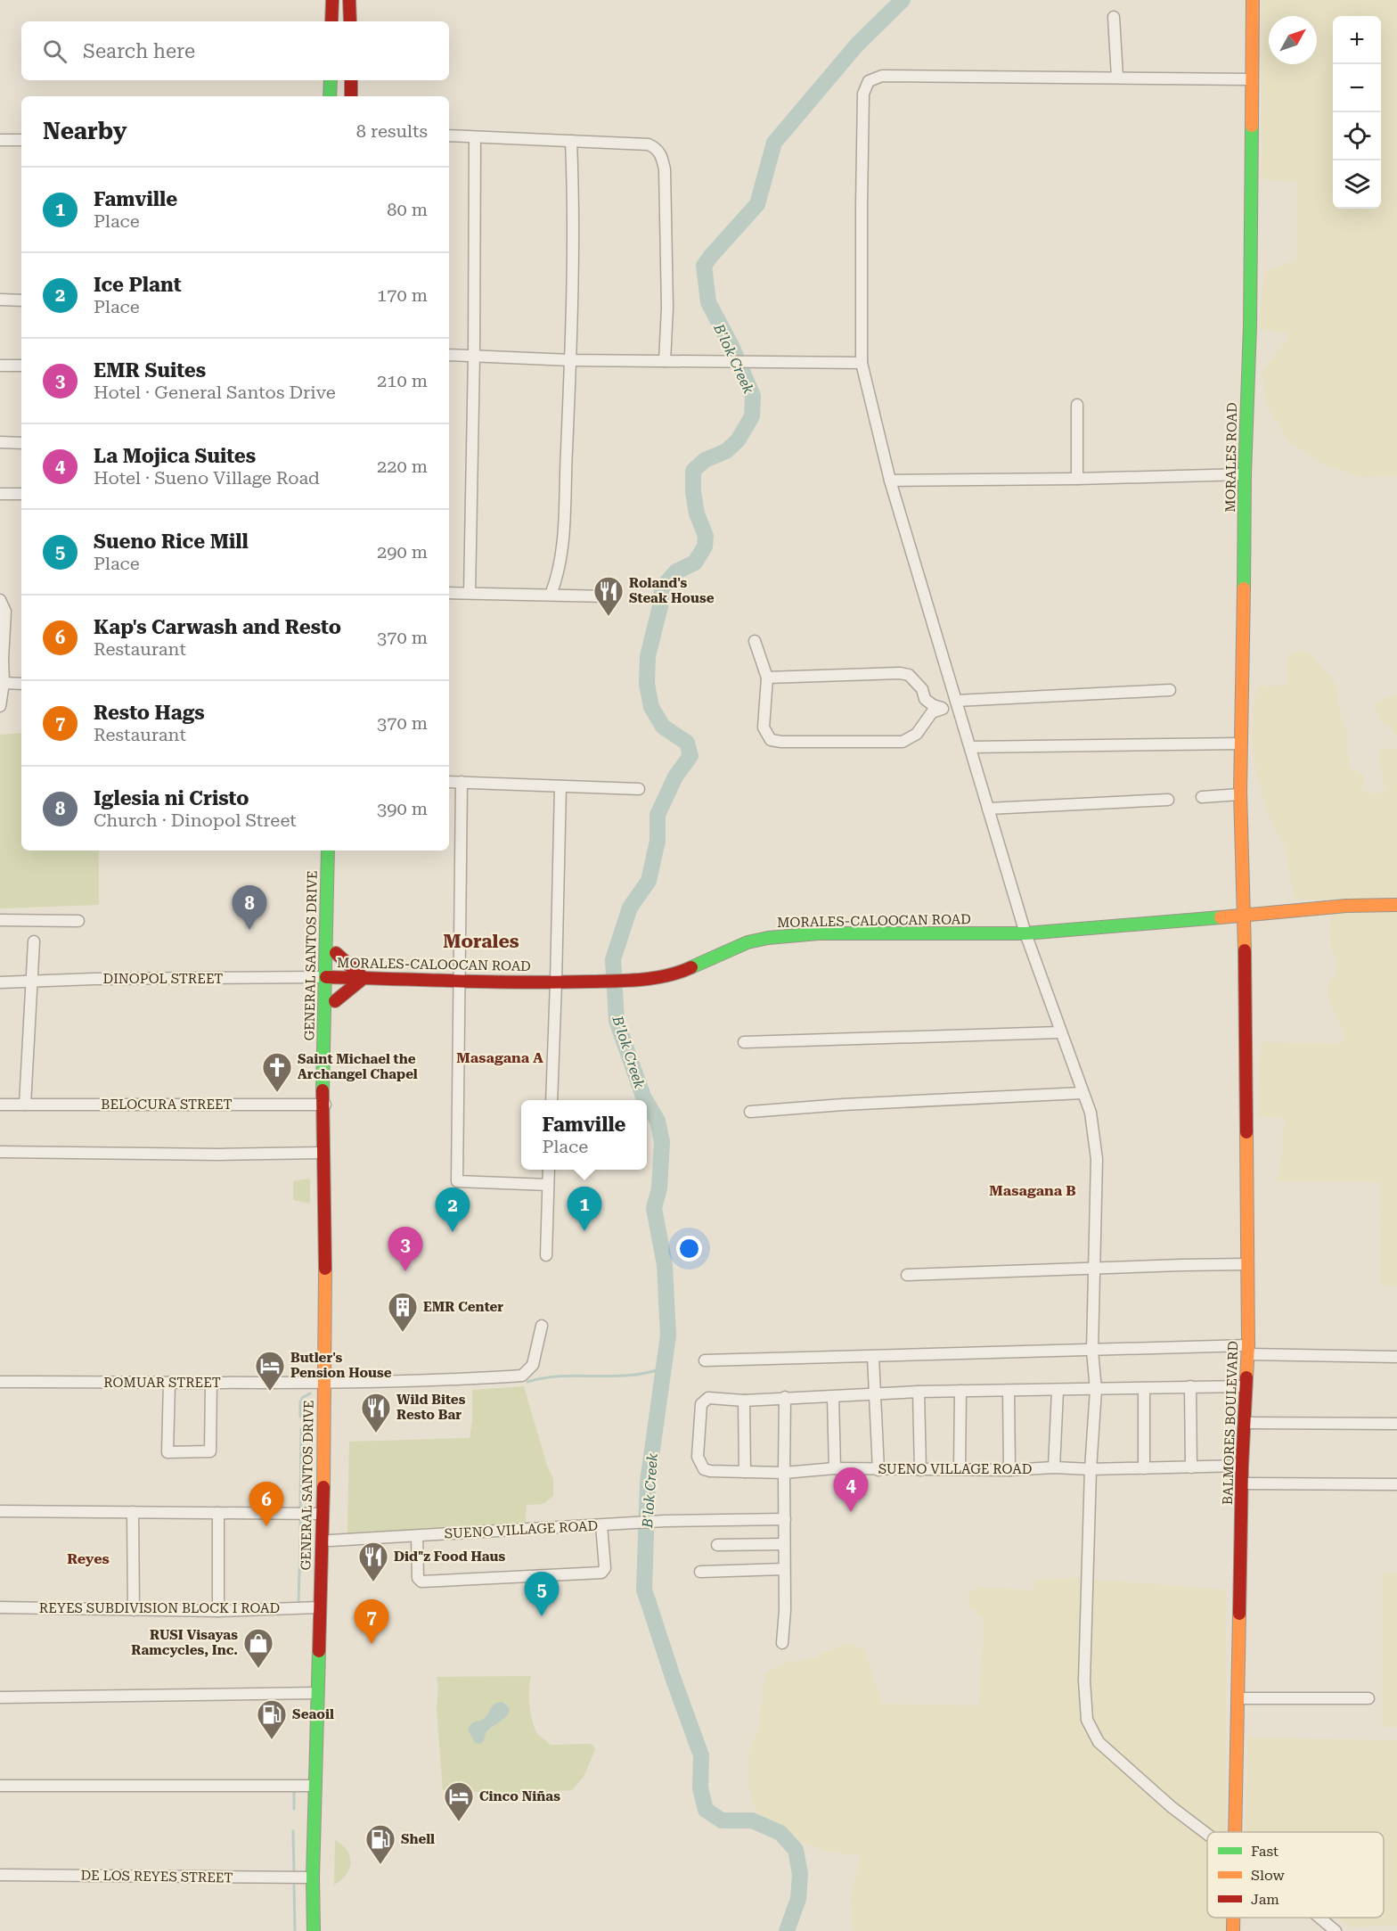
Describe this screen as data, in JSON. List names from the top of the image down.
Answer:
{
  "streets": {
    "main road": [
      "MORALES ROAD",
      "MORALES-CALOOCAN ROAD",
      "GENERAL SANTOS DRIVE",
      "BALMORES BOULEVARD"
    ],
    "street": [
      "DINOPOL STREET",
      "BELOCURA STREET",
      "ROMUAR STREET",
      "SUENO VILLAGE ROAD",
      "REYES SUBDIVISION BLOCK I ROAD",
      "DE LOS REYES STREET"
    ]
  },
  "crossings": [
    ["MORALES ROAD", "MORALES-CALOOCAN ROAD"],
    ["MORALES ROAD", "BALMORES BOULEVARD"],
    ["MORALES-CALOOCAN ROAD", "GENERAL SANTOS DRIVE"],
    ["MORALES-CALOOCAN ROAD", "DINOPOL STREET"],
    ["MORALES-CALOOCAN ROAD", "BALMORES BOULEVARD"],
    ["GENERAL SANTOS DRIVE", "DINOPOL STREET"],
    ["GENERAL SANTOS DRIVE", "BELOCURA STREET"],
    ["GENERAL SANTOS DRIVE", "ROMUAR STREET"],
    ["GENERAL SANTOS DRIVE", "SUENO VILLAGE ROAD"],
    ["GENERAL SANTOS DRIVE", "REYES SUBDIVISION BLOCK I ROAD"],
    ["GENERAL SANTOS DRIVE", "DE LOS REYES STREET"],
    ["BALMORES BOULEVARD", "SUENO VILLAGE ROAD"]
  ],
  "districts": [
    "Morales",
    "Masagana A",
    "Masagana B",
    "Reyes"
  ],
  "water": ["B'lok Creek"],
  "places": {
    "restaurant": ["Roland's Steak House", "Wild Bites Resto Bar", "Did\"z Food Haus"],
    "church": ["Saint Michael the Archangel Chapel"],
    "building": ["EMR Center"],
    "hotel": ["Butler's Pension House", "Cinco Niñas"],
    "shop": ["RUSI Visayas Ramcycles, Inc."],
    "fuel station": ["Seaoil", "Shell"]
  },
  "legend": ["Fast", "Slow", "Jam"],
  "north": "top right",
  "page": {
    "map_buttons": ["+", "−"],
    "search": "Search here",
    "heading": ["Nearby", "8 results"],
    "list": [
      {
        "mark": "1",
        "name": "Famville",
        "note": "Place",
        "value": "80 m"
      },
      {
        "mark": "2",
        "name": "Ice Plant",
        "note": "Place",
        "value": "170 m"
      },
      {
        "mark": "3",
        "name": "EMR Suites",
        "note": "Hotel · General Santos Drive",
        "value": "210 m"
      },
      {
        "mark": "4",
        "name": "La Mojica Suites",
        "note": "Hotel · Sueno Village Road",
        "value": "220 m"
      },
      {
        "mark": "5",
        "name": "Sueno Rice Mill",
        "note": "Place",
        "value": "290 m"
      },
      {
        "mark": "6",
        "name": "Kap's Carwash and Resto",
        "note": "Restaurant",
        "value": "370 m"
      },
      {
        "mark": "7",
        "name": "Resto Hags",
        "note": "Restaurant",
        "value": "370 m"
      },
      {
        "mark": "8",
        "name": "Iglesia ni Cristo",
        "note": "Church · Dinopol Street",
        "value": "390 m"
      }
    ],
    "pins": [
      "8",
      "1",
      "2",
      "3",
      "4",
      "6",
      "5",
      "7"
    ],
    "popup": ["Famville", "Place"]
  }
}
